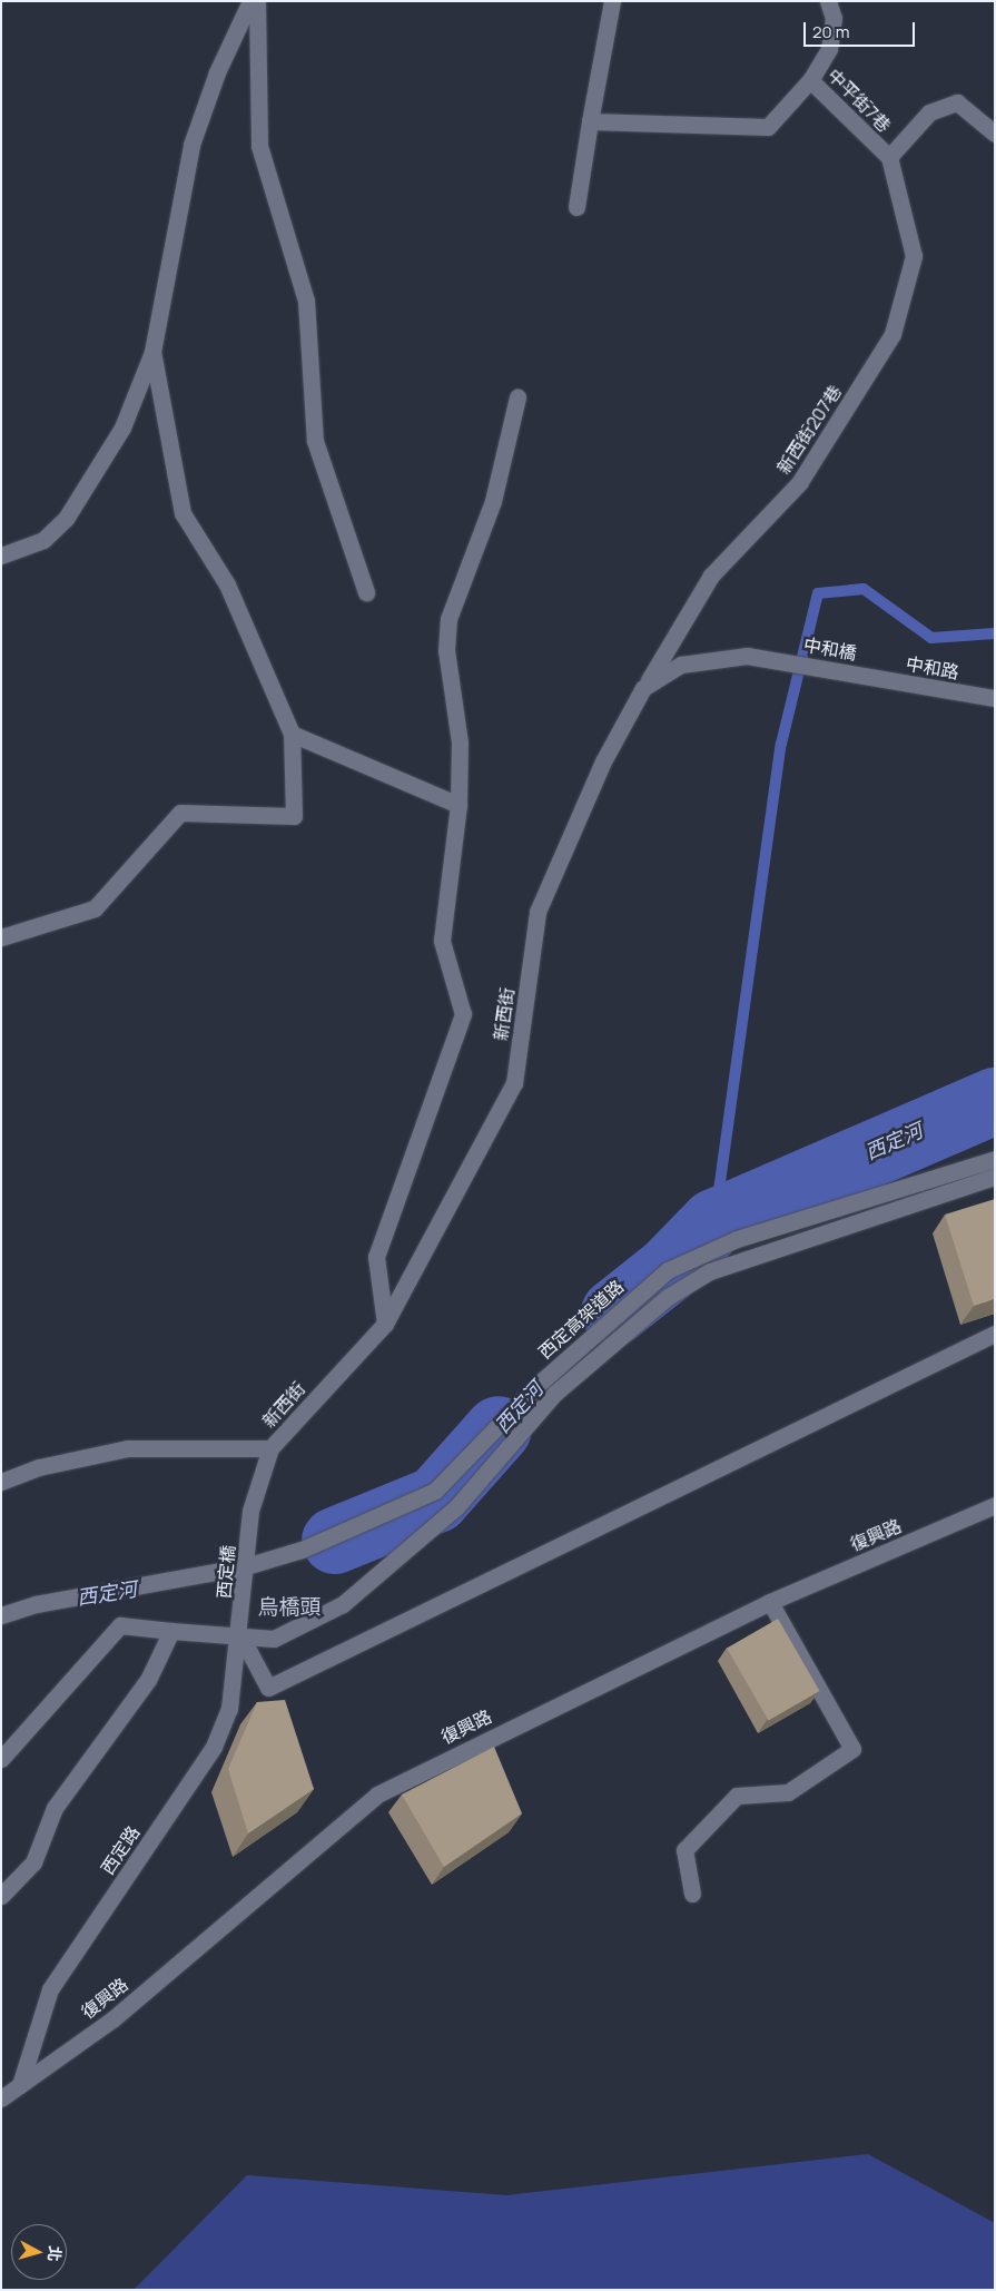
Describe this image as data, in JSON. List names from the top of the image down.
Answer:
{
  "streets": {
    "street": [
      "中平街7巷",
      "新西街207巷",
      "中和橋",
      "中和路",
      "新西街",
      "西定高架道路",
      "復興路",
      "西定橋",
      "西定路"
    ]
  },
  "crossings": [
    ["中平街7巷", "新西街207巷"],
    ["新西街207巷", "新西街"],
    ["中和橋", "中和路"],
    ["中和橋", "新西街"],
    ["新西街", "西定橋"],
    ["西定高架道路", "西定橋"],
    ["復興路", "西定路"],
    ["西定橋", "西定路"]
  ],
  "districts": ["烏橋頭"],
  "water": ["西定河"],
  "scale_bar": "20 m",
  "north": "right"
}
